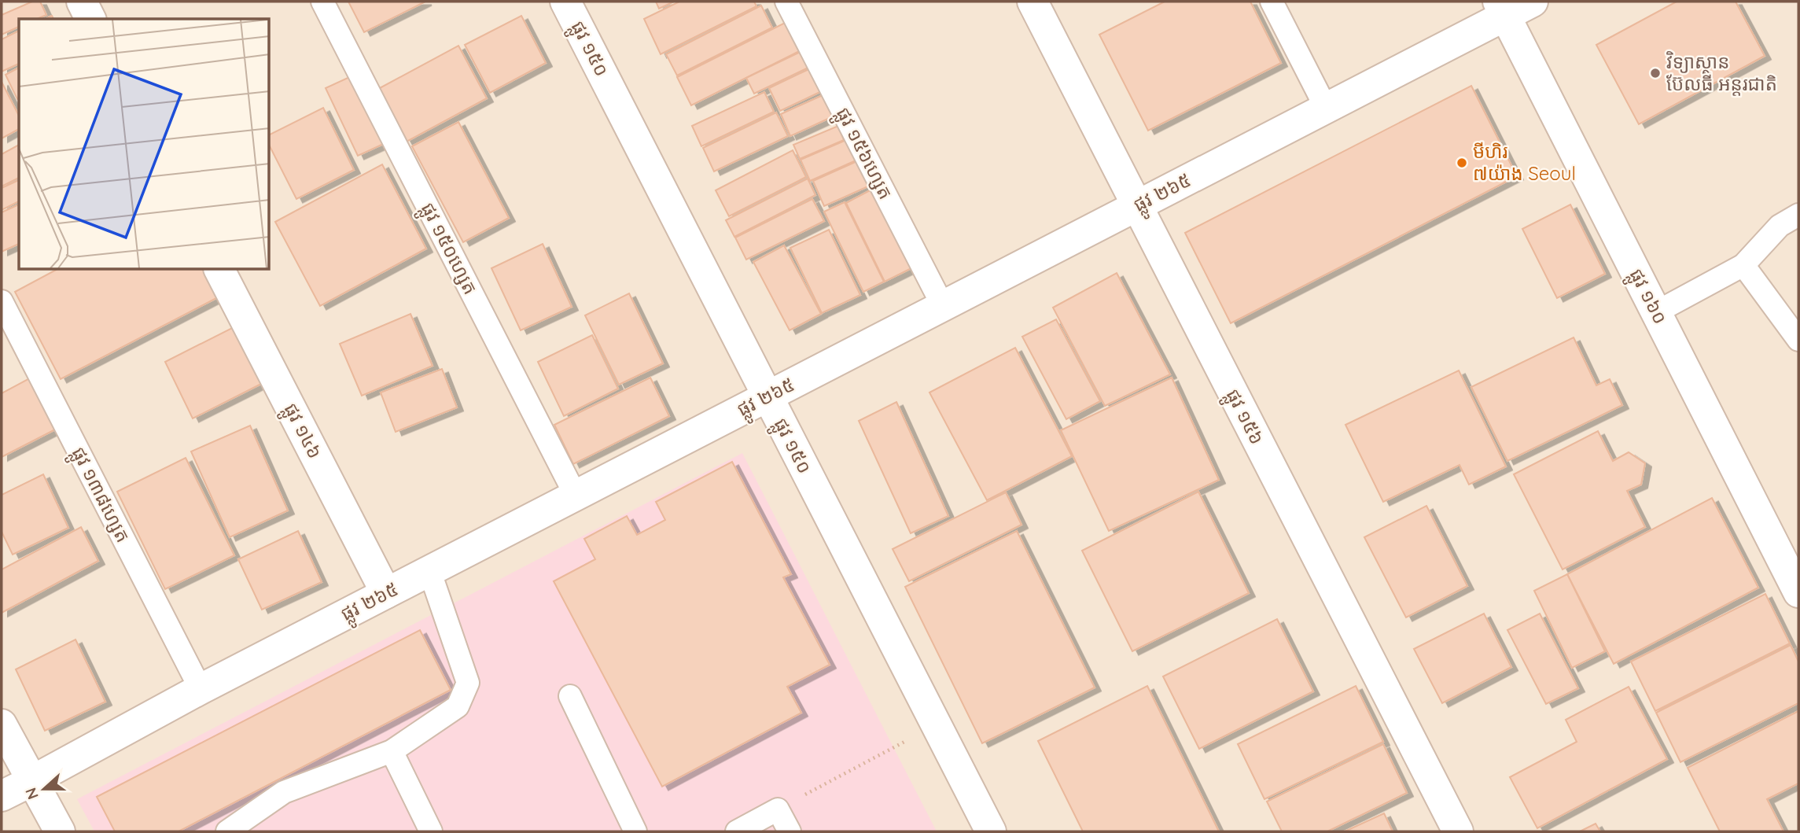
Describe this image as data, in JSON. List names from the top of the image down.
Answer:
{
  "streets": {
    "street": [
      "ផ្លូវ ១៥០",
      "ផ្លូវ ២៦៥",
      "ផ្លូវ ១៦០",
      "ផ្លូវ ១៥៦",
      "ផ្លូវ ១៤៦"
    ],
    "lane": ["ផ្លូវ ១៥៦ហ្សេត", "ផ្លូវ ១៥០ហ្សេត", "ផ្លូវ ១៣៨ហ្សេត"]
  },
  "crossings": [
    ["ផ្លូវ ១៥០", "ផ្លូវ ២៦៥"],
    ["ផ្លូវ ១៥៦ហ្សេត", "ផ្លូវ ២៦៥"],
    ["ផ្លូវ ២៦៥", "ផ្លូវ ១៥០ហ្សេត"],
    ["ផ្លូវ ២៦៥", "ផ្លូវ ១៦០"],
    ["ផ្លូវ ២៦៥", "ផ្លូវ ១៥៦"],
    ["ផ្លូវ ២៦៥", "ផ្លូវ ១៤៦"],
    ["ផ្លូវ ២៦៥", "ផ្លូវ ១៣៨ហ្សេត"]
  ],
  "places": ["វិទ្យាស្ថាន ប៊ែលធី អន្ដរជាតិ", "មីហិរ ៧យ៉ាង Seoul"],
  "north": "left"
}
